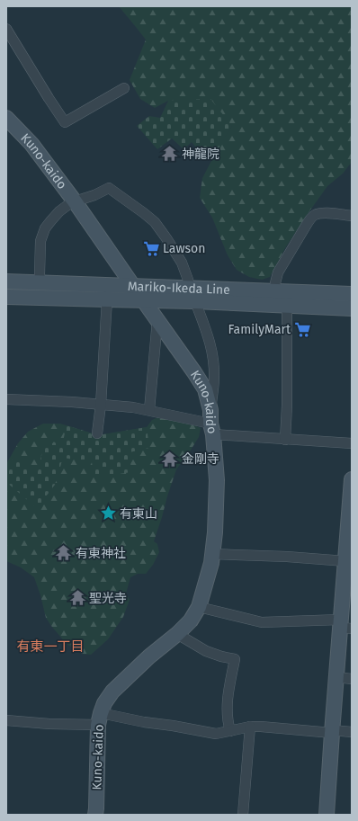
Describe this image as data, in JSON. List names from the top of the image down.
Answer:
{
  "streets": {
    "street": ["Kuno-kaido", "Mariko-Ikeda Line"]
  },
  "crossings": [
    ["Kuno-kaido", "Mariko-Ikeda Line"]
  ],
  "districts": ["有東一丁目"],
  "places": {
    "temple": [
      "神龍院",
      "金剛寺",
      "有東神社",
      "聖光寺"
    ],
    "supermarket": ["Lawson", "FamilyMart"],
    "place": ["有東山"]
  }
}
